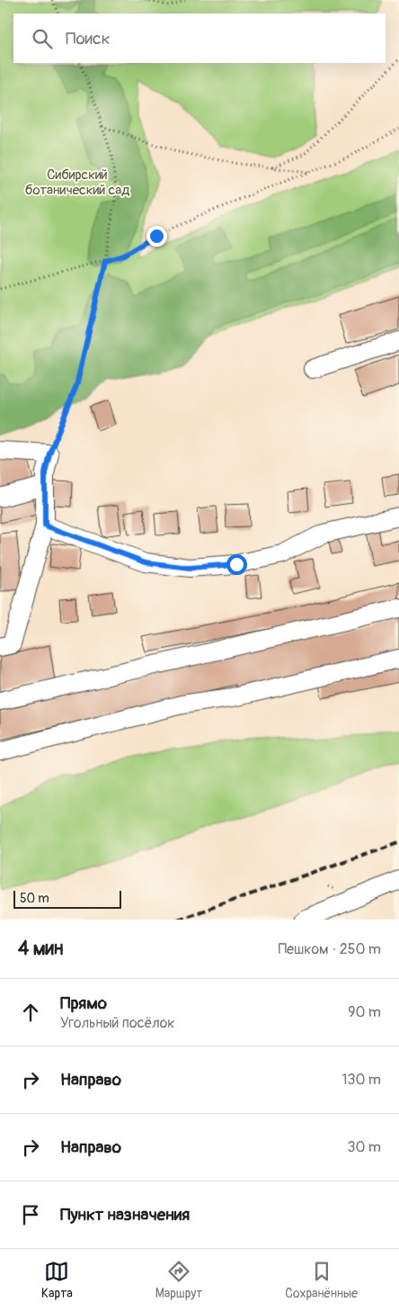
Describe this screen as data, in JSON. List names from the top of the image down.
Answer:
{
  "parks": ["Сибирский ботанический сад"],
  "scale_bar": "50 m",
  "page": {
    "search": "Поиск",
    "scale": "50 m",
    "heading": ["4 мин", "Пешком · 250 m"],
    "list": [
      ["Прямо", "Угольный посёлок", "90 m"],
      ["Направо", "130 m"],
      ["Направо", "30 m"],
      "Пункт назначения"
    ],
    "nav": ["Карта", "Маршрут", "Сохранённые"]
  }
}
